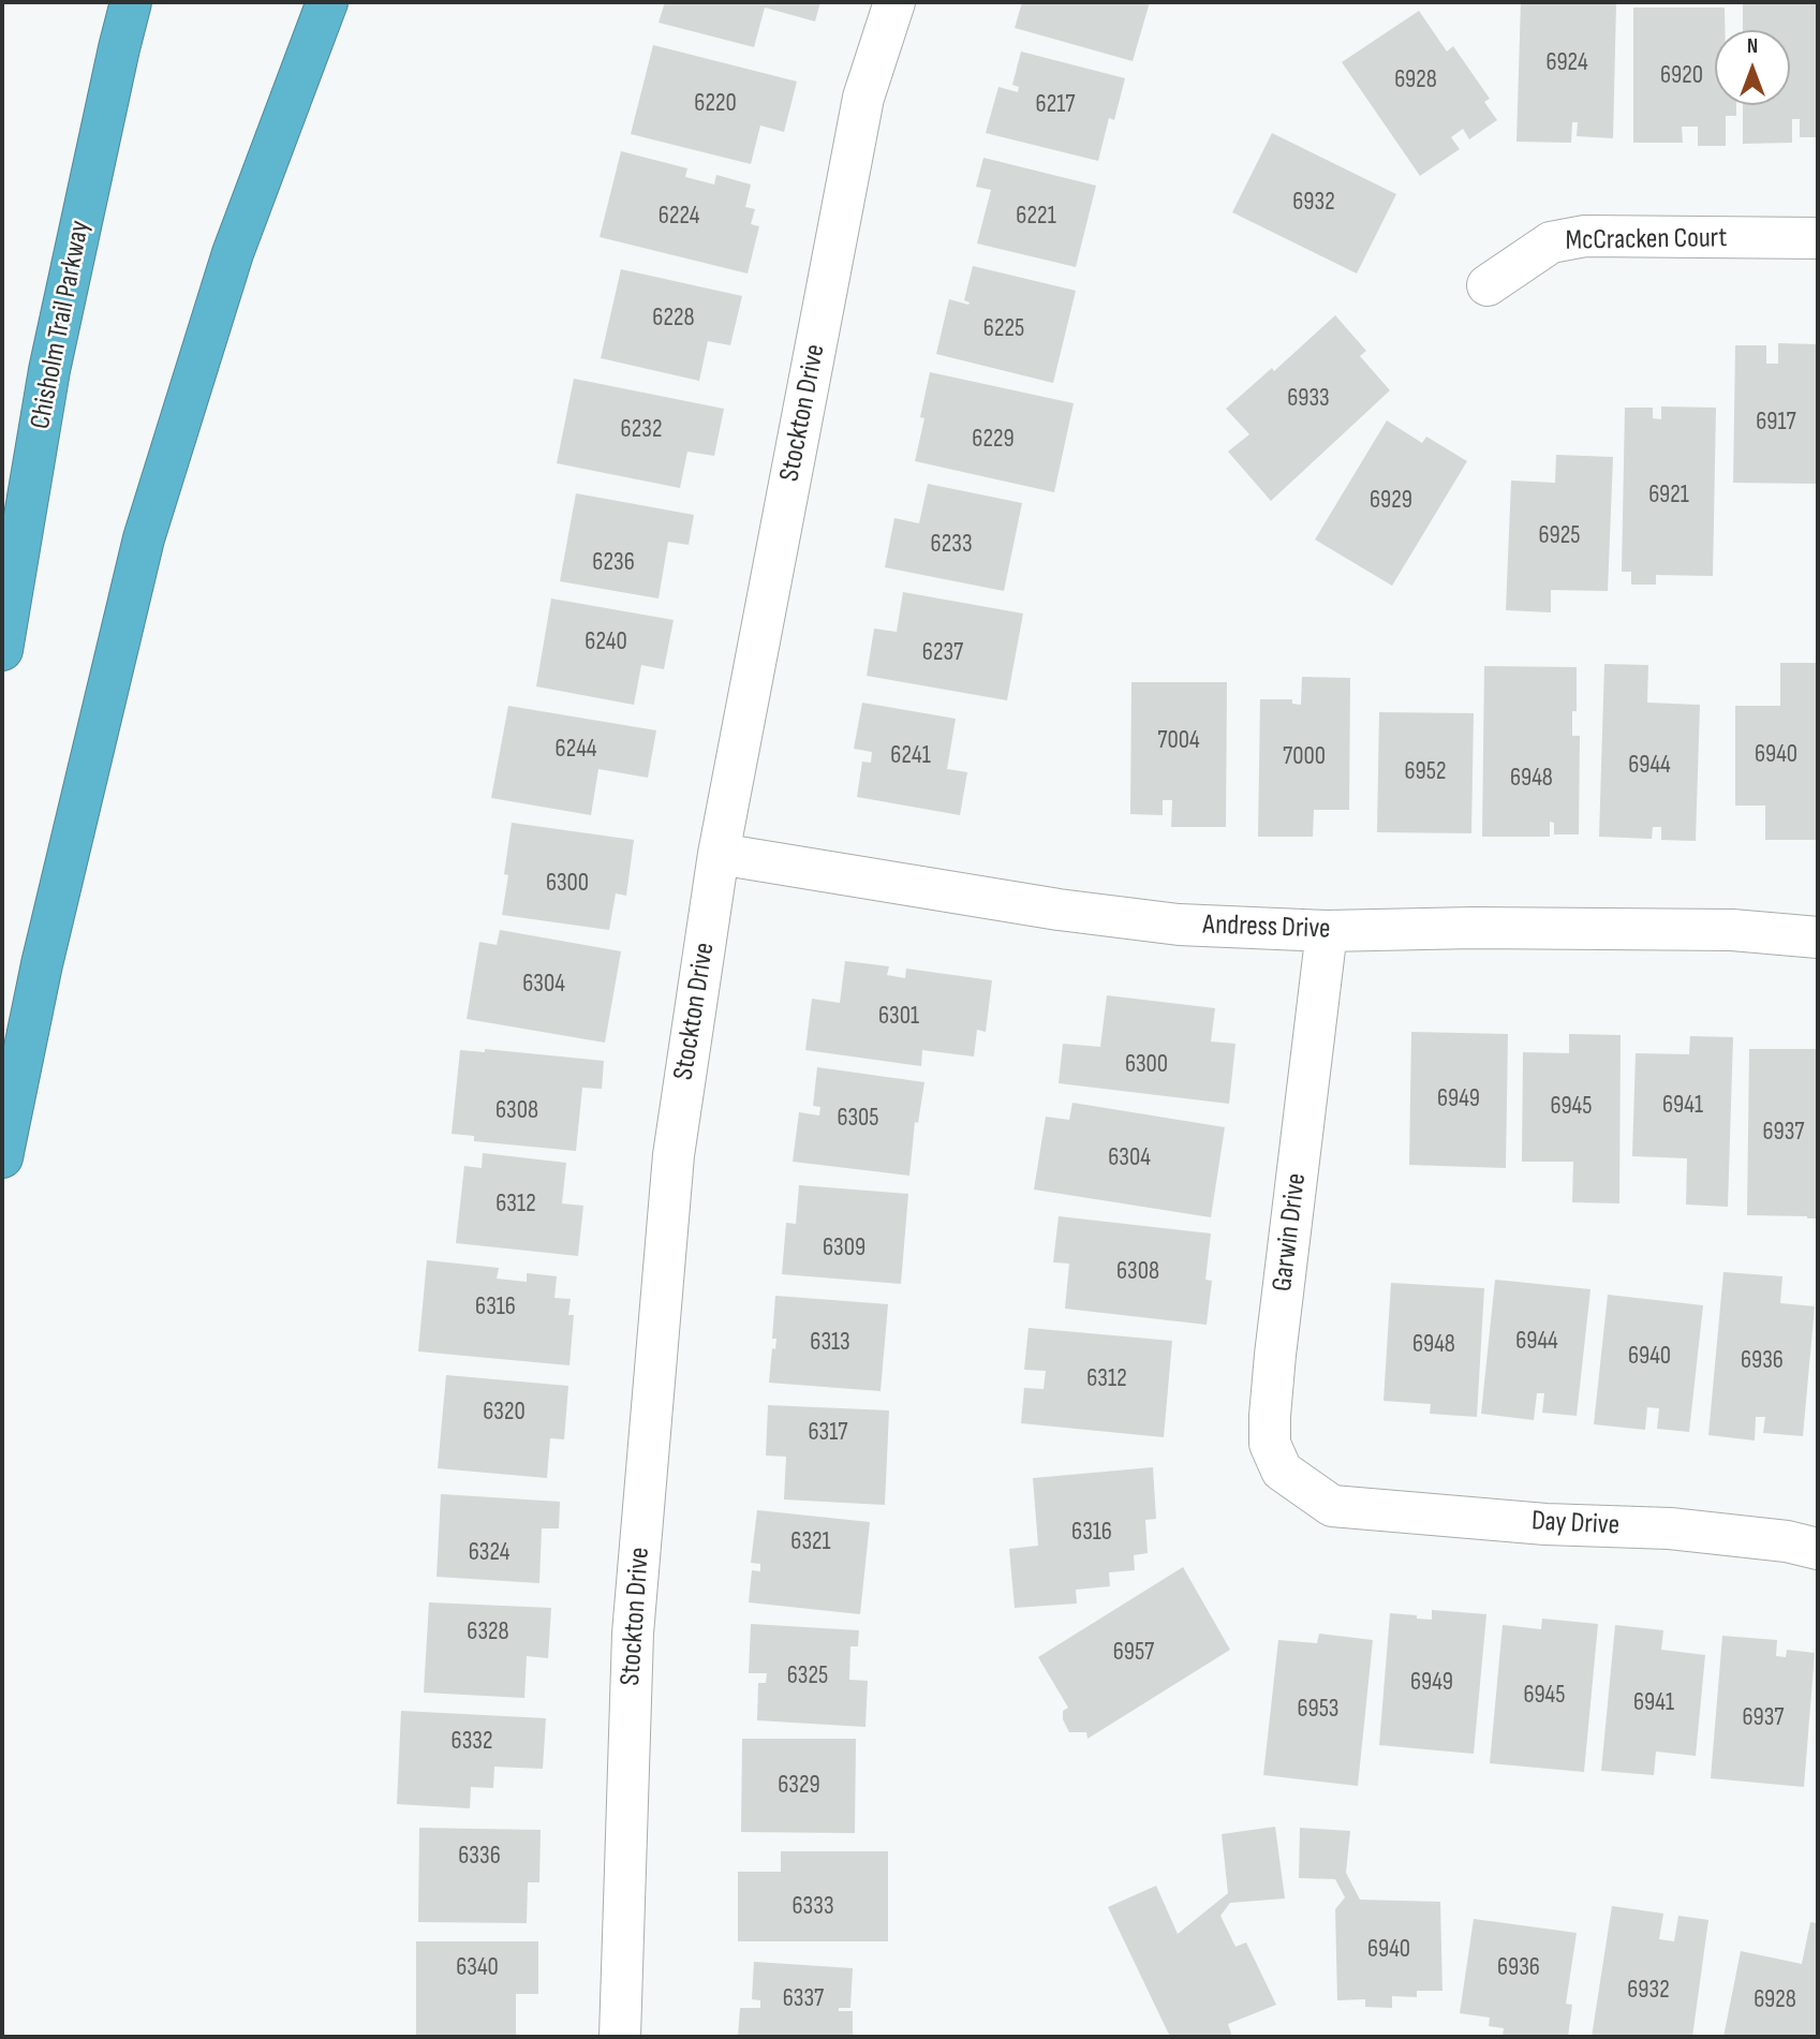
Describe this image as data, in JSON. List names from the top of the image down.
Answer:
{
  "streets": {
    "highway": ["Chisholm Trail Parkway"],
    "street": [
      "McCracken Court",
      "Stockton Drive",
      "Andress Drive",
      "Garwin Drive",
      "Day Drive"
    ]
  },
  "crossings": [
    ["Stockton Drive", "Andress Drive"],
    ["Andress Drive", "Garwin Drive"],
    ["Garwin Drive", "Day Drive"]
  ],
  "house_numbers": [
    "6924",
    "6920",
    "6928",
    "6220",
    "6217",
    "6932",
    "6224",
    "6221",
    "6228",
    "6225",
    "6933",
    "6917",
    "6232",
    "6229",
    "6921",
    "6929",
    "6925",
    "6233",
    "6236",
    "6240",
    "6237",
    "7004",
    "6244",
    "6940",
    "6241",
    "7000",
    "6944",
    "6952",
    "6948",
    "6300",
    "6304",
    "6301",
    "6300",
    "6949",
    "6941",
    "6945",
    "6308",
    "6305",
    "6937",
    "6304",
    "6312",
    "6309",
    "6308",
    "6316",
    "6944",
    "6313",
    "6948",
    "6940",
    "6936",
    "6312",
    "6320",
    "6317",
    "6316",
    "6321",
    "6324",
    "6328",
    "6957",
    "6325",
    "6949",
    "6945",
    "6941",
    "6953",
    "6937",
    "6332",
    "6329",
    "6336",
    "6333",
    "6940",
    "6340",
    "6936",
    "6932",
    "6337",
    "6928"
  ],
  "north": "top"
}
